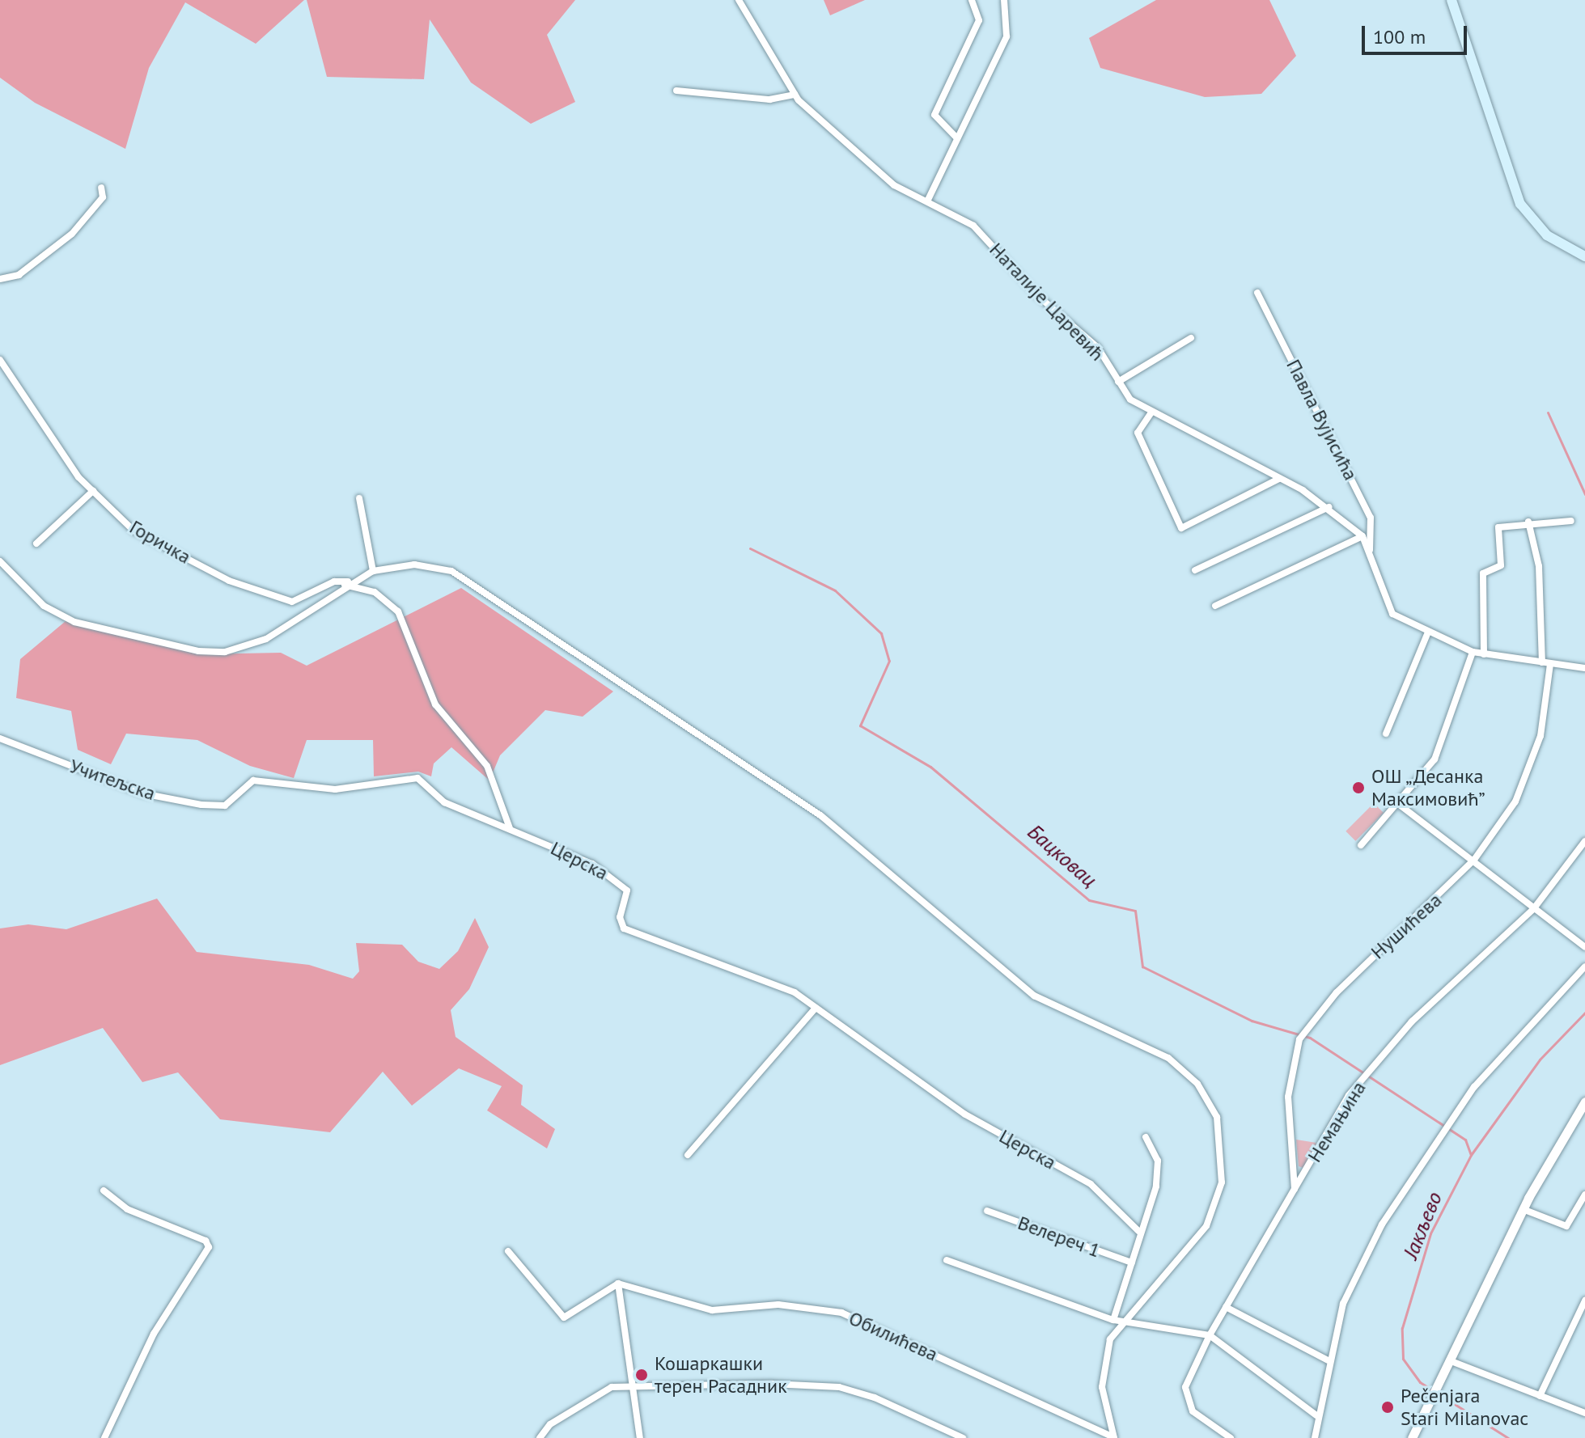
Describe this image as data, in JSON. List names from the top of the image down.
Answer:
{
  "streets": {
    "street": [
      "Наталије Царевић",
      "Павла Вујисића",
      "Горичка",
      "Учитељска",
      "Церска",
      "Нушићева",
      "Немањина",
      "Велереч 1",
      "Обилићева"
    ]
  },
  "crossings": [
    ["Наталије Царевић", "Павла Вујисића"],
    ["Наталије Царевић", "Нушићева"],
    ["Учитељска", "Церска"],
    ["Нушићева", "Немањина"]
  ],
  "water": ["Бацковац", "Јакљево"],
  "places": ["ОШ „Десанка Максимовић”", "Кошаркашки терен Расадник", "Pečenjara Stari Milanovac"],
  "scale_bar": "100 m"
}
